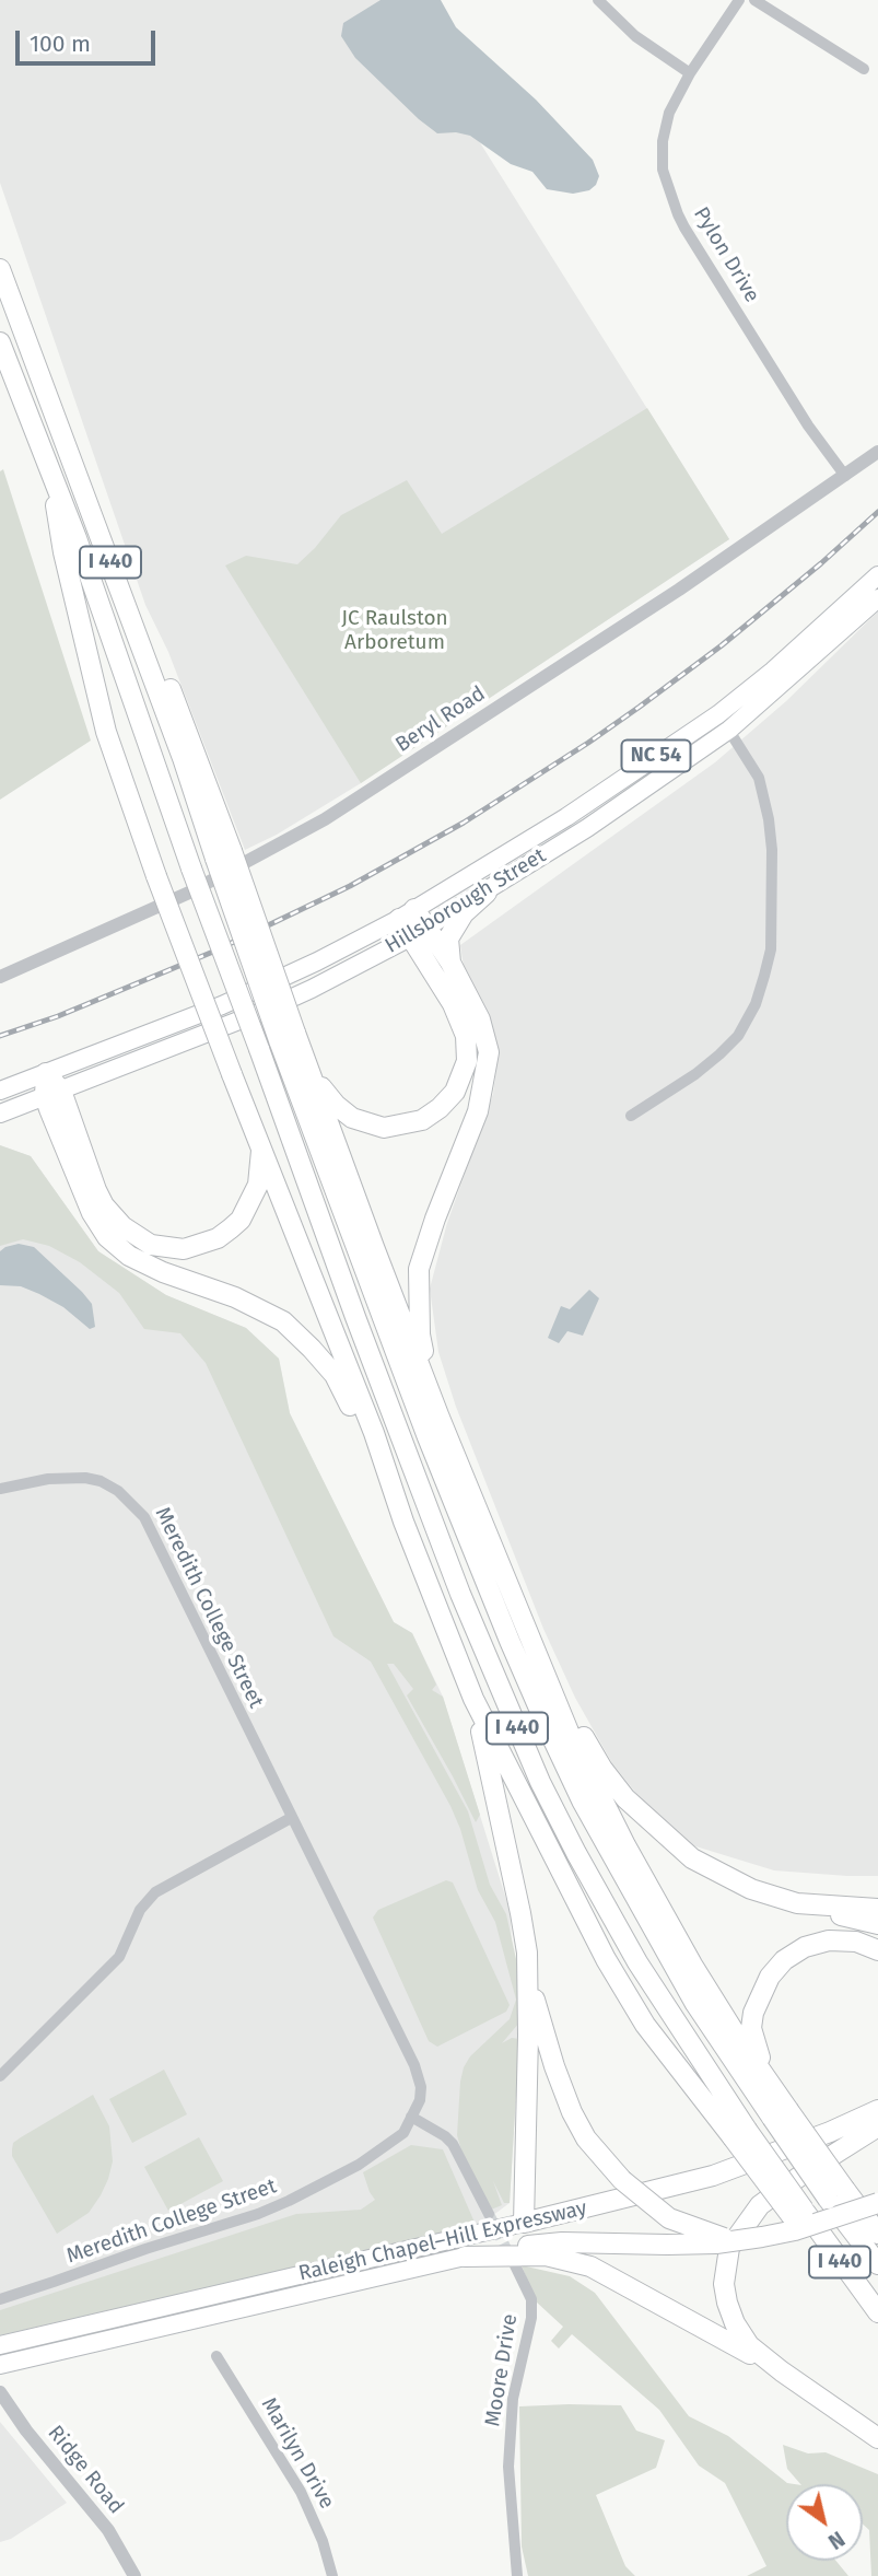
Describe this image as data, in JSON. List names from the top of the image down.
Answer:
{
  "streets": {
    "highway": ["I 440", "Raleigh Chapel–Hill Expressway"],
    "main road": ["NC 54", "Hillsborough Street"],
    "street": [
      "Pylon Drive",
      "Beryl Road",
      "Meredith College Street",
      "Moore Drive",
      "Marilyn Drive",
      "Ridge Road"
    ]
  },
  "crossings": [
    ["Pylon Drive", "Beryl Road"]
  ],
  "parks": ["JC Raulston Arboretum"],
  "scale_bar": "100 m",
  "north": "bottom right"
}
